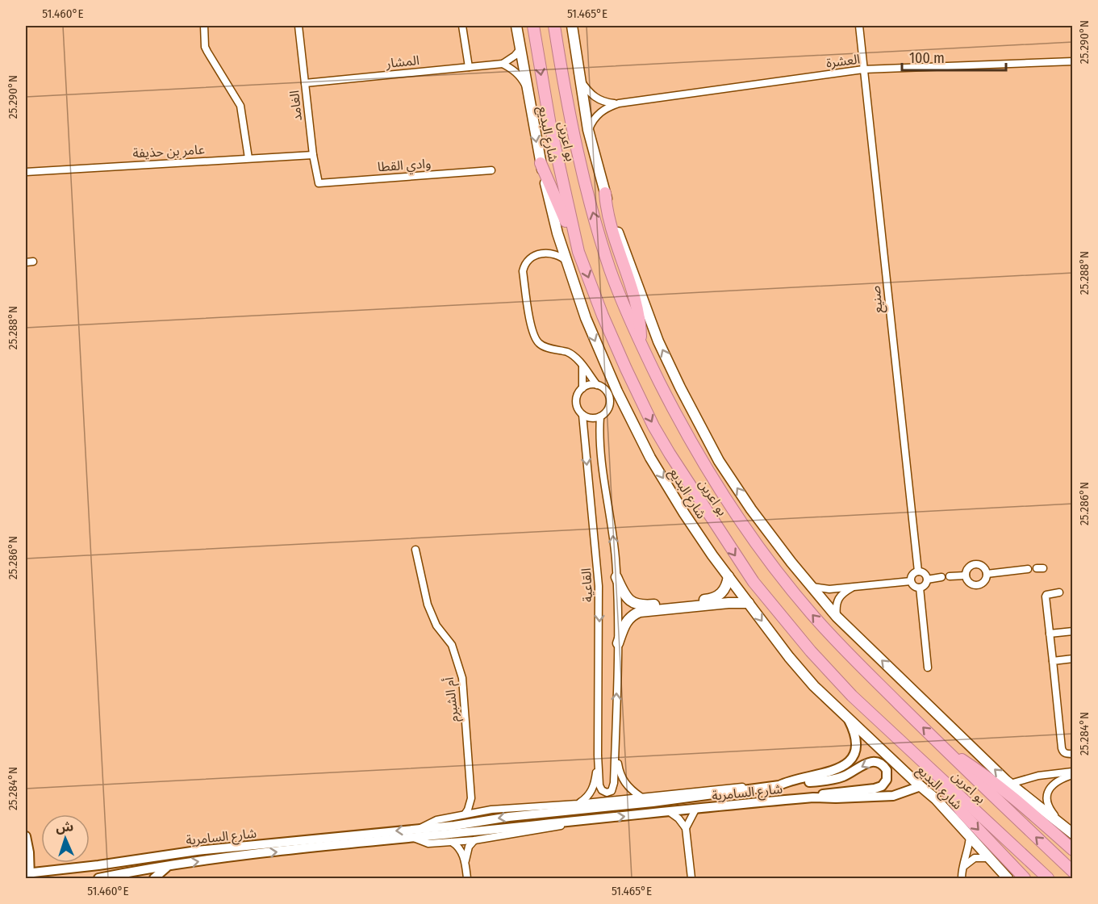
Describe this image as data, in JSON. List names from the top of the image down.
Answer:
{
  "streets": {
    "highway": ["بو اعرين"],
    "main road": ["شارع البديع"],
    "street": [
      "العشرة",
      "المشار",
      "الغامد",
      "عامر بن حذيفة",
      "وادي القطا",
      "صنيع",
      "القاعية",
      "أم الشبرم",
      "شارع السامرية"
    ]
  },
  "crossings": [
    ["العشرة", "صنيع"],
    ["المشار", "الغامد"],
    ["الغامد", "عامر بن حذيفة"],
    ["الغامد", "وادي القطا"],
    ["شارع البديع", "شارع السامرية"],
    ["القاعية", "شارع السامرية"],
    ["أم الشبرم", "شارع السامرية"]
  ],
  "scale_bar": "100 m",
  "north": "top",
  "coordinates": [
    "51.460°E",
    "51.465°E",
    "25.290°N",
    "25.288°N",
    "25.286°N",
    "25.284°N"
  ]
}
